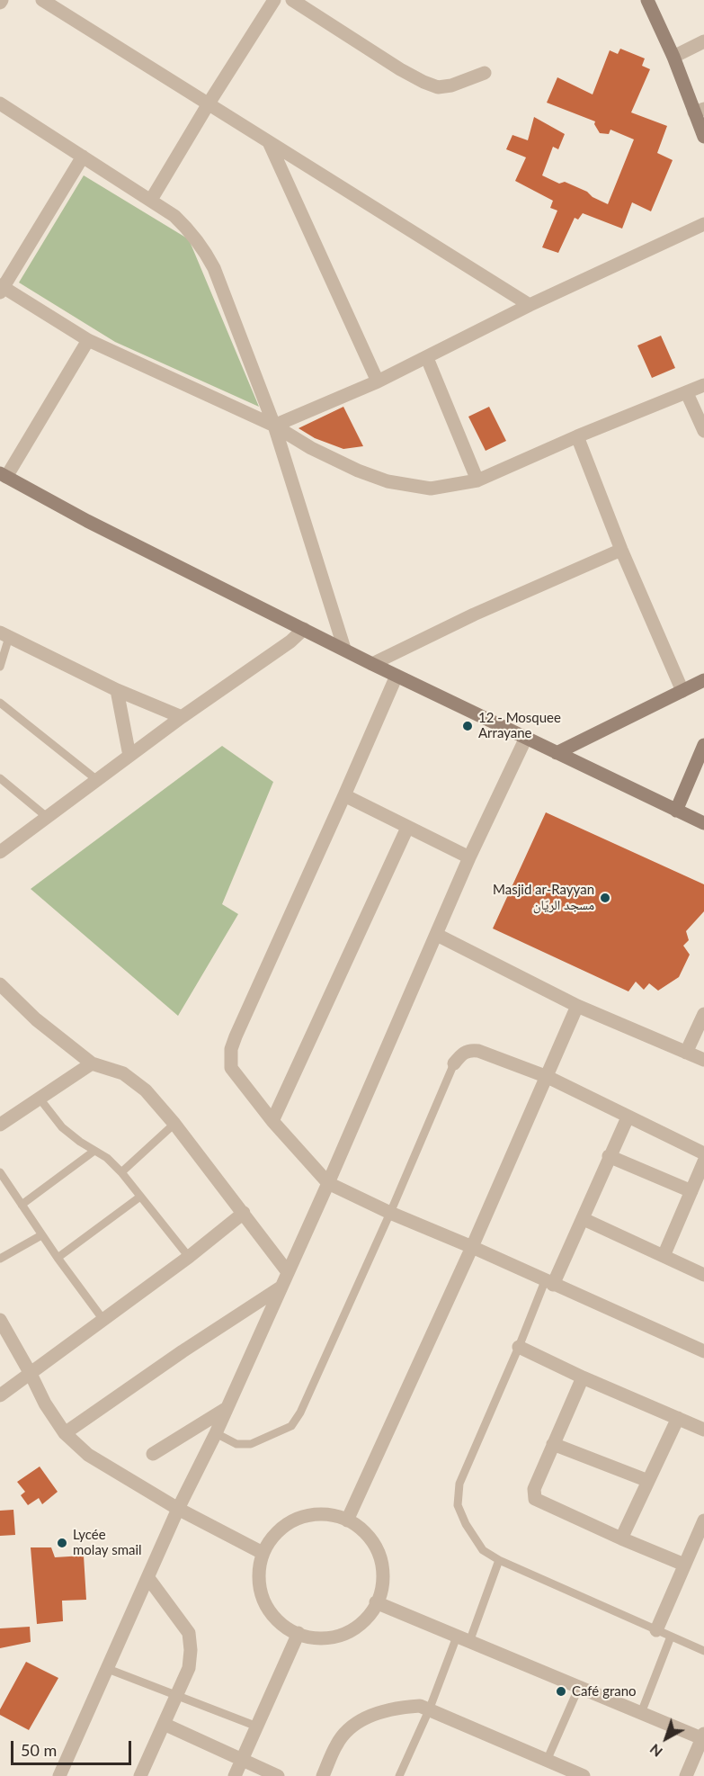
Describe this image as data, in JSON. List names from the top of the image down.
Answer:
{
  "places": [
    "12 - Mosquee Arrayane",
    "Masjid ar-Rayyan مسجد الريّان",
    "Lycée molay smail",
    "Café grano"
  ],
  "scale_bar": "50 m",
  "north": "bottom left"
}
